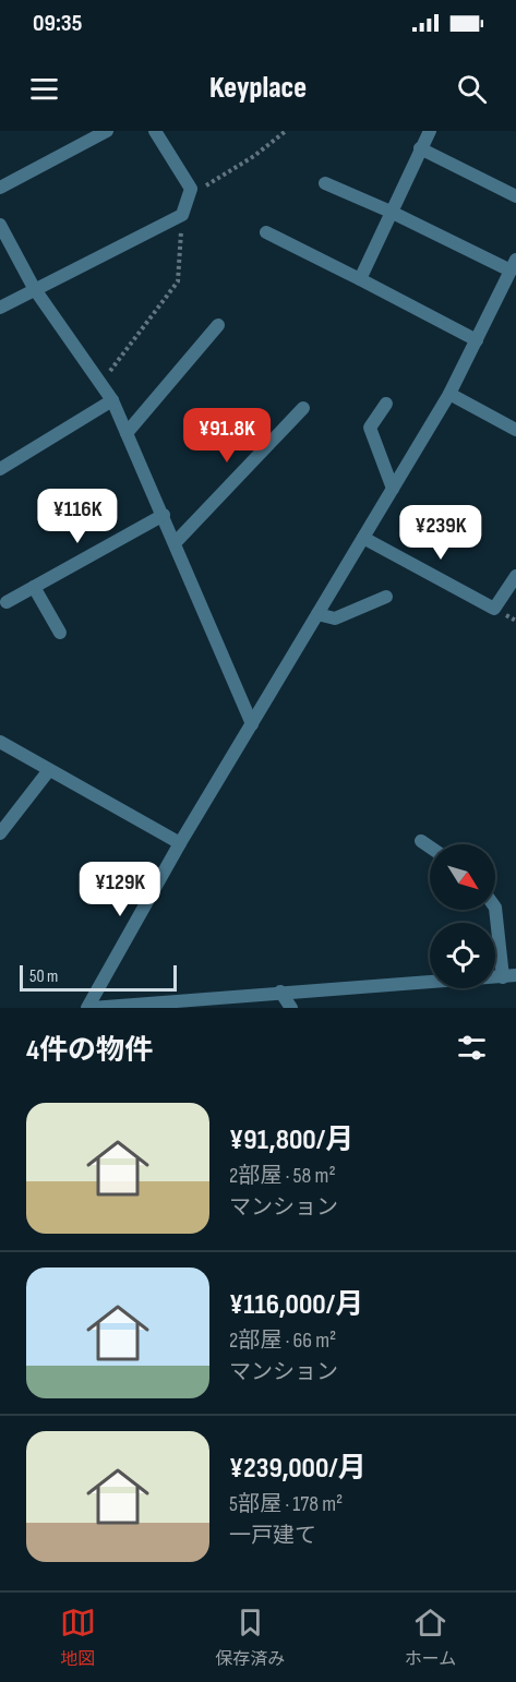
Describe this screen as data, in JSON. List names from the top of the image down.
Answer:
{
  "scale_bar": "50 m",
  "north": "bottom right",
  "page": {
    "status": "09:35",
    "header": "Keyplace",
    "price": [
      "¥91.8K",
      "¥116K",
      "¥239K",
      "¥129K"
    ],
    "scale": "50 m",
    "heading": "4件の物件",
    "list": [
      {
        "name": "¥91,800/月",
        "note": "2部屋 · 58 m² · マンション"
      },
      {
        "name": "¥116,000/月",
        "note": "2部屋 · 66 m² · マンション"
      },
      {
        "name": "¥239,000/月",
        "note": "5部屋 · 178 m² · 一戸建て"
      }
    ],
    "tabs": ["地図", "保存済み", "ホーム"]
  }
}
